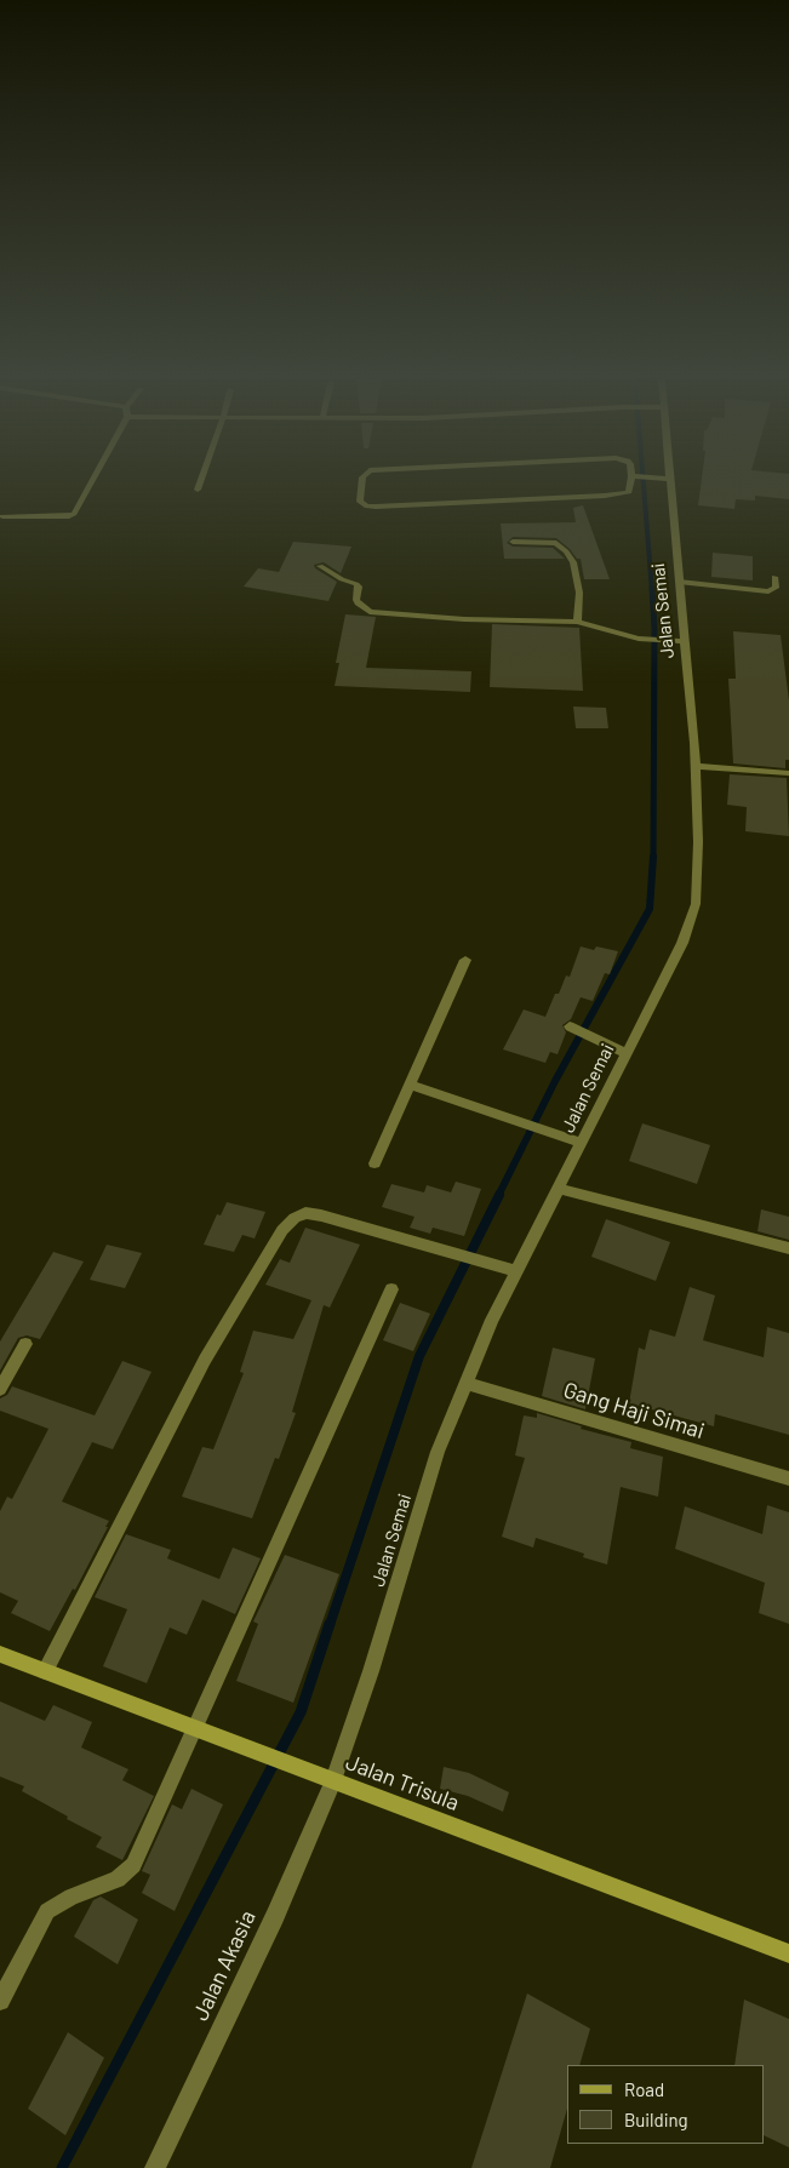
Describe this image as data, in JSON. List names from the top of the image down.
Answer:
{
  "streets": {
    "street": [
      "Jalan Semai",
      "Gang Haji Simai",
      "Jalan Trisula",
      "Jalan Akasia"
    ]
  },
  "crossings": [
    ["Jalan Semai", "Gang Haji Simai"],
    ["Jalan Semai", "Jalan Trisula"],
    ["Jalan Semai", "Jalan Akasia"],
    ["Jalan Trisula", "Jalan Akasia"]
  ],
  "legend": ["Road", "Building"]
}
